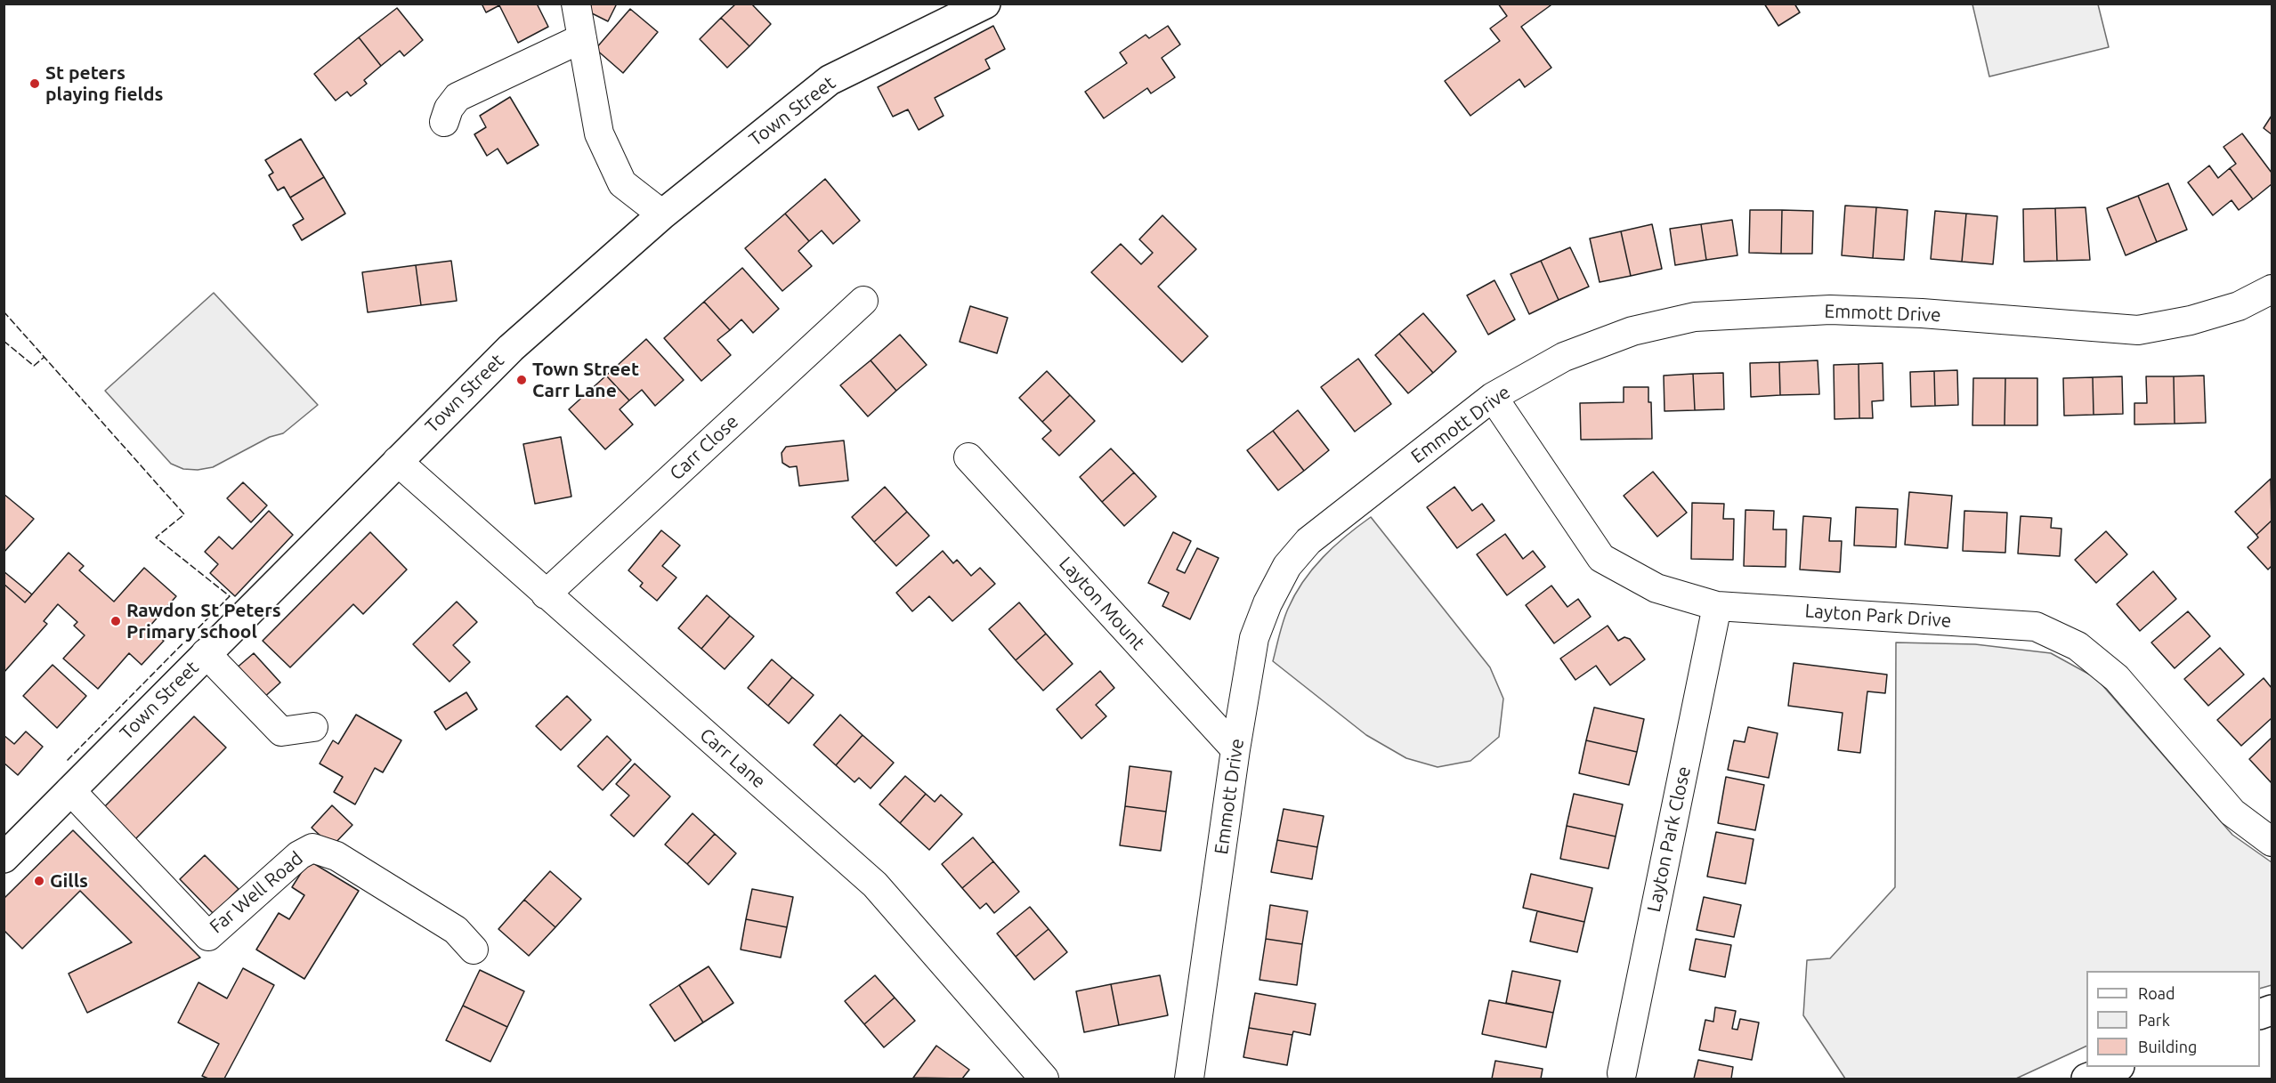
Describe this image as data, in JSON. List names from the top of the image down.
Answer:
{
  "streets": {
    "street": [
      "Town Street",
      "Emmott Drive",
      "Carr Close",
      "Layton Mount",
      "Layton Park Drive",
      "Carr Lane",
      "Layton Park Close",
      "Far Well Road"
    ]
  },
  "crossings": [
    ["Town Street", "Carr Lane"],
    ["Town Street", "Far Well Road"],
    ["Emmott Drive", "Layton Mount"],
    ["Emmott Drive", "Layton Park Drive"],
    ["Carr Close", "Carr Lane"],
    ["Layton Park Drive", "Layton Park Close"]
  ],
  "places": [
    "St peters playing fields",
    "Town Street Carr Lane",
    "Rawdon St Peters Primary school",
    "Gills"
  ],
  "legend": ["Road", "Park", "Building"]
}
